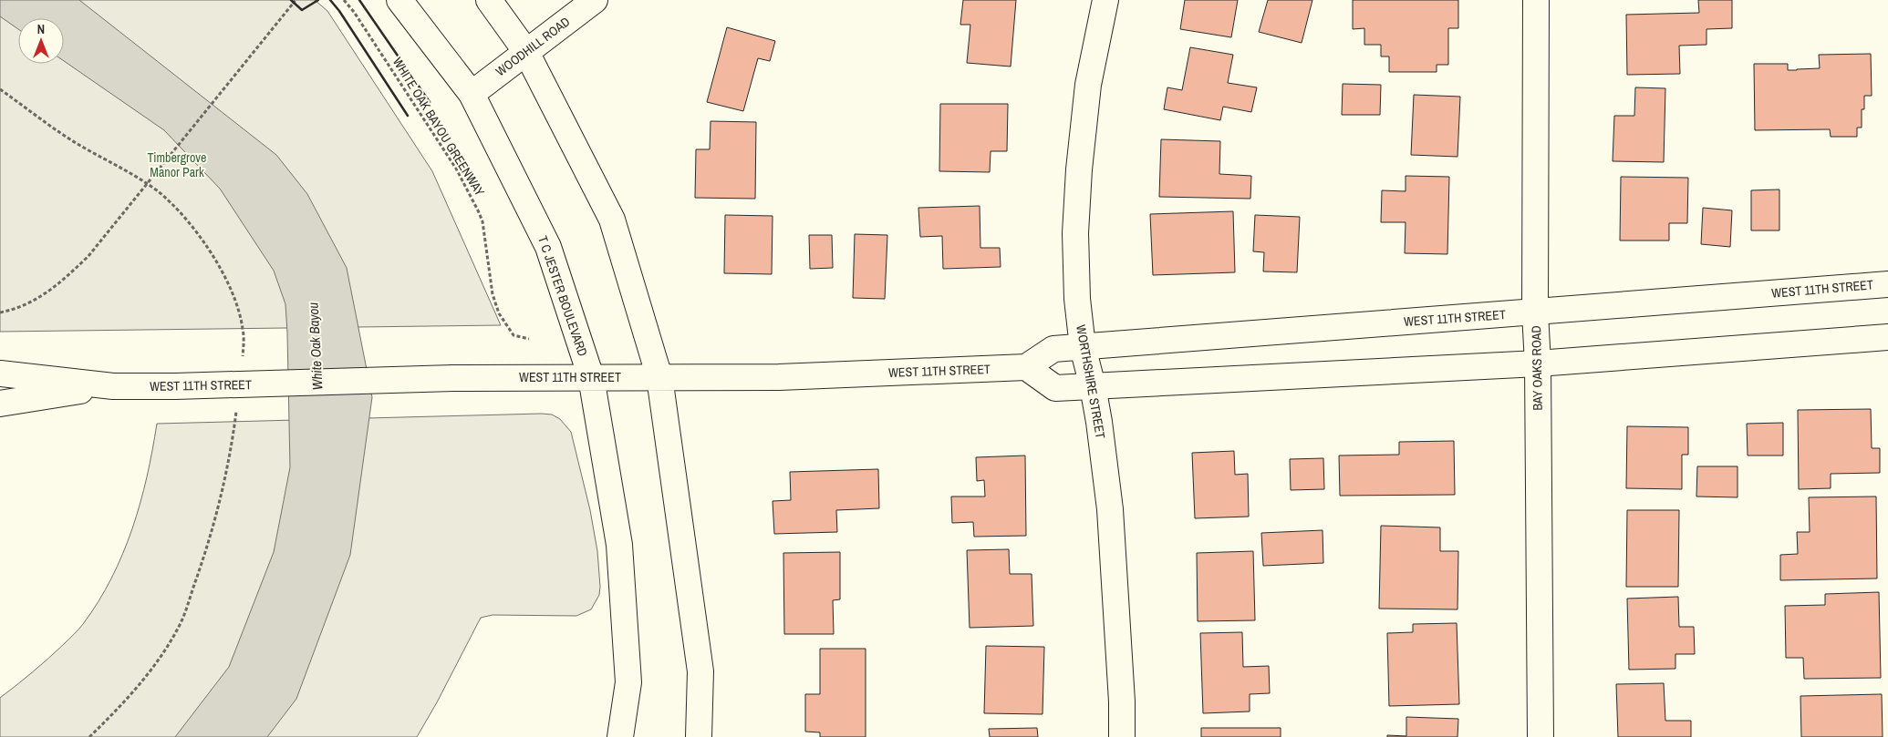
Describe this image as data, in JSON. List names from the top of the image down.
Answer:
{
  "streets": {
    "main road": [
      "WOODHILL ROAD",
      "WEST 11TH STREET",
      "T C JESTER BOULEVARD",
      "BAY OAKS ROAD",
      "WORTHSHIRE STREET"
    ],
    "path": ["WHITE OAK BAYOU GREENWAY"]
  },
  "crossings": [
    ["WOODHILL ROAD", "T C JESTER BOULEVARD"],
    ["WEST 11TH STREET", "T C JESTER BOULEVARD"],
    ["WEST 11TH STREET", "BAY OAKS ROAD"],
    ["WEST 11TH STREET", "WORTHSHIRE STREET"]
  ],
  "water": ["White Oak Bayou"],
  "parks": ["Timbergrove Manor Park"],
  "north": "top"
}
